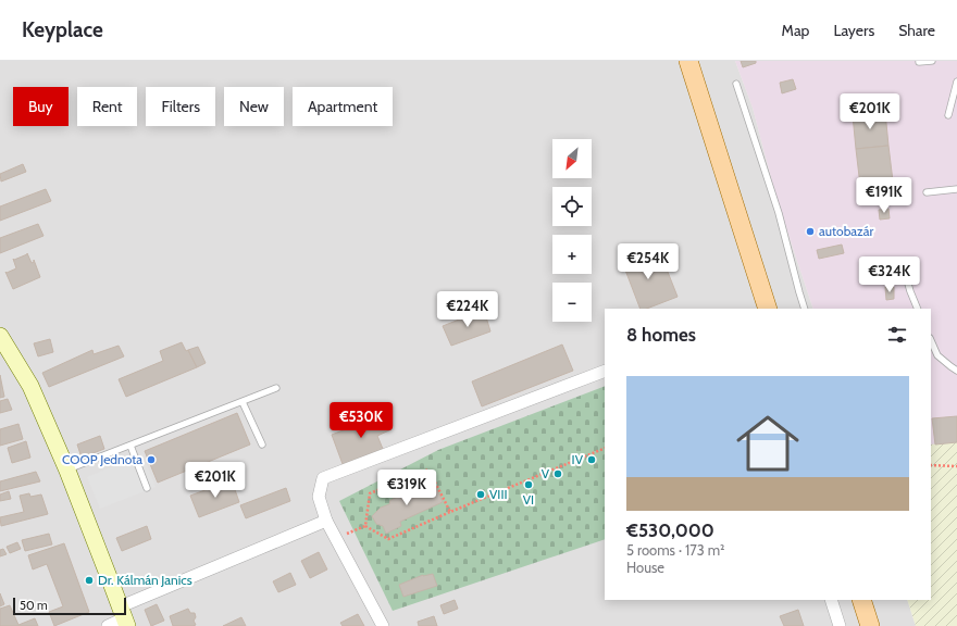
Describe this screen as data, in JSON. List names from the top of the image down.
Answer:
{
  "places": [
    "autobazár",
    "COOP Jednota",
    "IV",
    "V",
    "VI",
    "VIII",
    "Dr. Kálmán Janics"
  ],
  "scale_bar": "50 m",
  "north": "bottom left",
  "page": {
    "header": "Keyplace",
    "nav": ["Map", "Layers", "Share"],
    "chip": [
      "Buy",
      "Rent",
      "Filters",
      "New",
      "Apartment"
    ],
    "price": [
      "€201K",
      "€191K",
      "€254K",
      "€324K",
      "€224K",
      "€530K",
      "€201K",
      "€319K"
    ],
    "map_buttons": ["+", "−"],
    "heading": "8 homes",
    "list": [
      {
        "name": "€530,000",
        "note": "5 rooms · 173 m² · House"
      }
    ],
    "scale": "50 m"
  }
}
